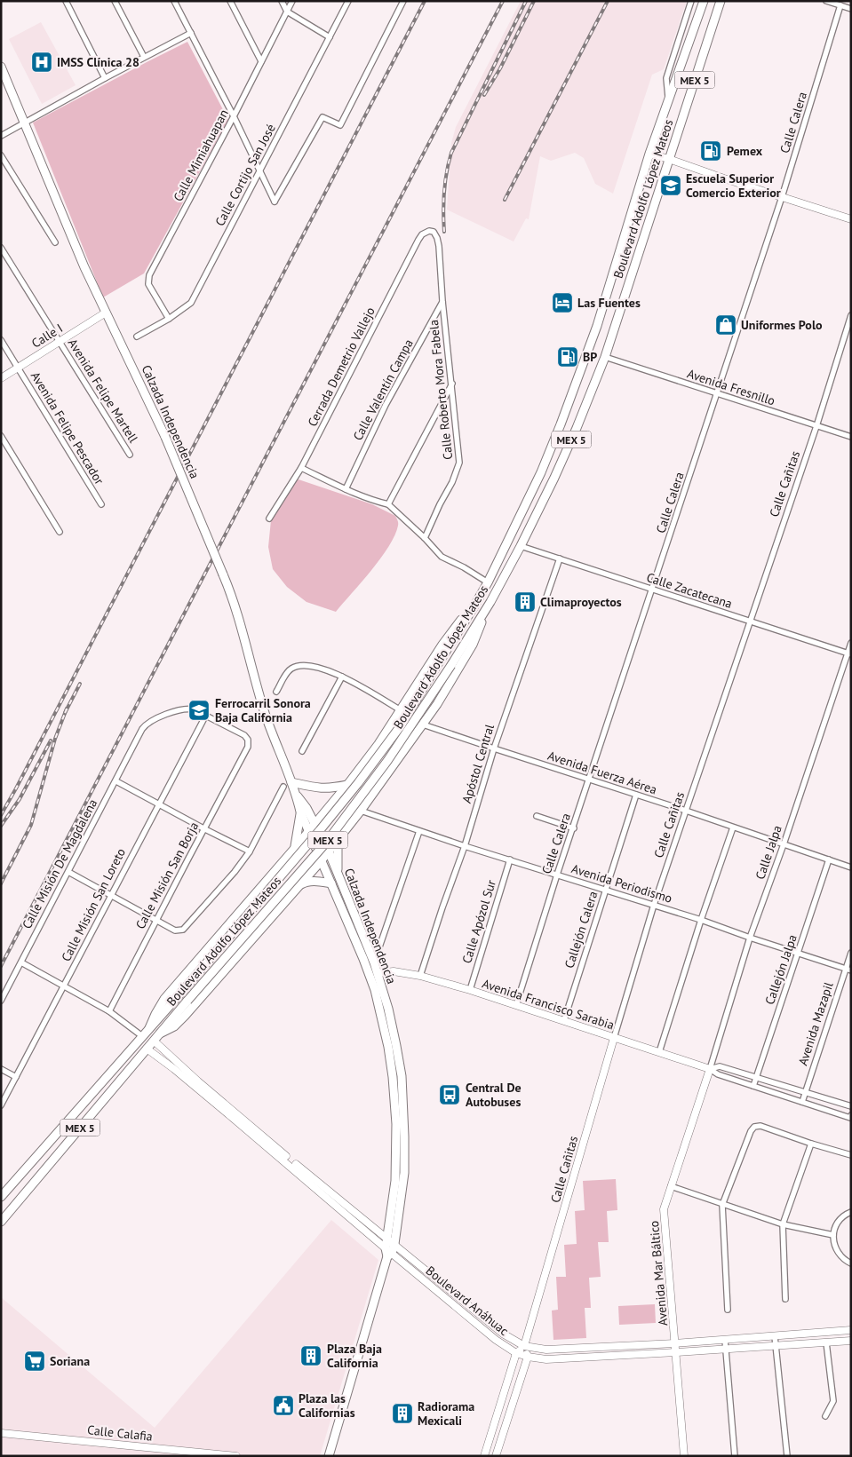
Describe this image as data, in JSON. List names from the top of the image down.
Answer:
{
  "streets": {
    "main road": ["MEX 5", "Boulevard Adolfo López Mateos", "Calzada Independencia"],
    "street": [
      "Calle Calera",
      "Calle Mimiahuapan",
      "Calle Cortijo San José",
      "Calle I",
      "Cerrada Demetrio Vallejo",
      "Avenida Fresnillo",
      "Calle Valentín Campa",
      "Calle Roberto Mora Fabela",
      "Avenida Felipe Martell",
      "Avenida Felipe Pescador",
      "Calle Cañitas",
      "Calle Zacatecana",
      "Apóstol Central",
      "Avenida Fuerza Aérea",
      "Calle Jalpa",
      "Calle Misión De Magdalena",
      "Calle Misión San Borja",
      "Avenida Periodismo",
      "Calle Misión San Loreto",
      "Calle Apózol Sur",
      "Callejón Calera",
      "Callejón Jalpa",
      "Avenida Francisco Sarabia",
      "Avenida Mazapil",
      "Avenida Mar Báltico",
      "Boulevard Anáhuac",
      "Calle Calafia"
    ]
  },
  "crossings": [
    ["Calle Calera", "Avenida Fresnillo"],
    ["Calle Calera", "Calle Zacatecana"],
    ["Calle Calera", "Avenida Fuerza Aérea"],
    ["Calle Calera", "Avenida Periodismo"],
    ["Calle Calera", "Avenida Francisco Sarabia"],
    ["Calle Mimiahuapan", "Calle Cortijo San José"],
    ["Boulevard Adolfo López Mateos", "Avenida Fresnillo"],
    ["Boulevard Adolfo López Mateos", "Calle Zacatecana"],
    ["Boulevard Adolfo López Mateos", "Boulevard Anáhuac"],
    ["Calle I", "Avenida Felipe Martell"],
    ["Calle I", "Calzada Independencia"],
    ["Calle I", "Avenida Felipe Pescador"],
    ["Cerrada Demetrio Vallejo", "Calle Roberto Mora Fabela"],
    ["Avenida Fresnillo", "Calle Cañitas"],
    ["Calle Valentín Campa", "Calle Roberto Mora Fabela"],
    ["Calzada Independencia", "Avenida Francisco Sarabia"],
    ["Calzada Independencia", "Boulevard Anáhuac"],
    ["Calle Cañitas", "Calle Zacatecana"],
    ["Calle Cañitas", "Avenida Fuerza Aérea"],
    ["Calle Cañitas", "Avenida Periodismo"],
    ["Calle Cañitas", "Avenida Francisco Sarabia"],
    ["Calle Cañitas", "Boulevard Anáhuac"],
    ["Calle Zacatecana", "Apóstol Central"],
    ["Calle Zacatecana", "Calle Jalpa"],
    ["Apóstol Central", "Avenida Fuerza Aérea"],
    ["Apóstol Central", "Avenida Periodismo"],
    ["Apóstol Central", "Avenida Francisco Sarabia"],
    ["Avenida Fuerza Aérea", "Calle Jalpa"],
    ["Avenida Fuerza Aérea", "Callejón Calera"],
    ["Avenida Fuerza Aérea", "Callejón Jalpa"],
    ["Calle Jalpa", "Avenida Periodismo"],
    ["Calle Jalpa", "Avenida Francisco Sarabia"],
    ["Calle Jalpa", "Avenida Mar Báltico"],
    ["Calle Misión De Magdalena", "Calle Misión San Borja"],
    ["Calle Misión De Magdalena", "Calle Misión San Loreto"],
    ["Avenida Periodismo", "Calle Apózol Sur"],
    ["Avenida Periodismo", "Callejón Calera"],
    ["Avenida Periodismo", "Callejón Jalpa"],
    ["Avenida Periodismo", "Avenida Mazapil"],
    ["Calle Apózol Sur", "Avenida Francisco Sarabia"],
    ["Callejón Calera", "Avenida Francisco Sarabia"],
    ["Callejón Jalpa", "Avenida Francisco Sarabia"],
    ["Avenida Francisco Sarabia", "Avenida Mazapil"],
    ["Avenida Francisco Sarabia", "Avenida Mar Báltico"],
    ["Avenida Mar Báltico", "Boulevard Anáhuac"]
  ],
  "places": {
    "hospital": ["IMSS Clínica 28"],
    "fuel station": ["Pemex", "BP"],
    "school or university": ["Escuela Superior Comercio Exterior", "Ferrocarril Sonora Baja California"],
    "hotel": ["Las Fuentes"],
    "shop": ["Uniformes Polo"],
    "building": ["Climaproyectos", "Plaza Baja California", "Radiorama Mexicali"],
    "bus stop": ["Central De Autobuses"],
    "supermarket": ["Soriana"],
    "public building": ["Plaza las Californias"]
  }
}
